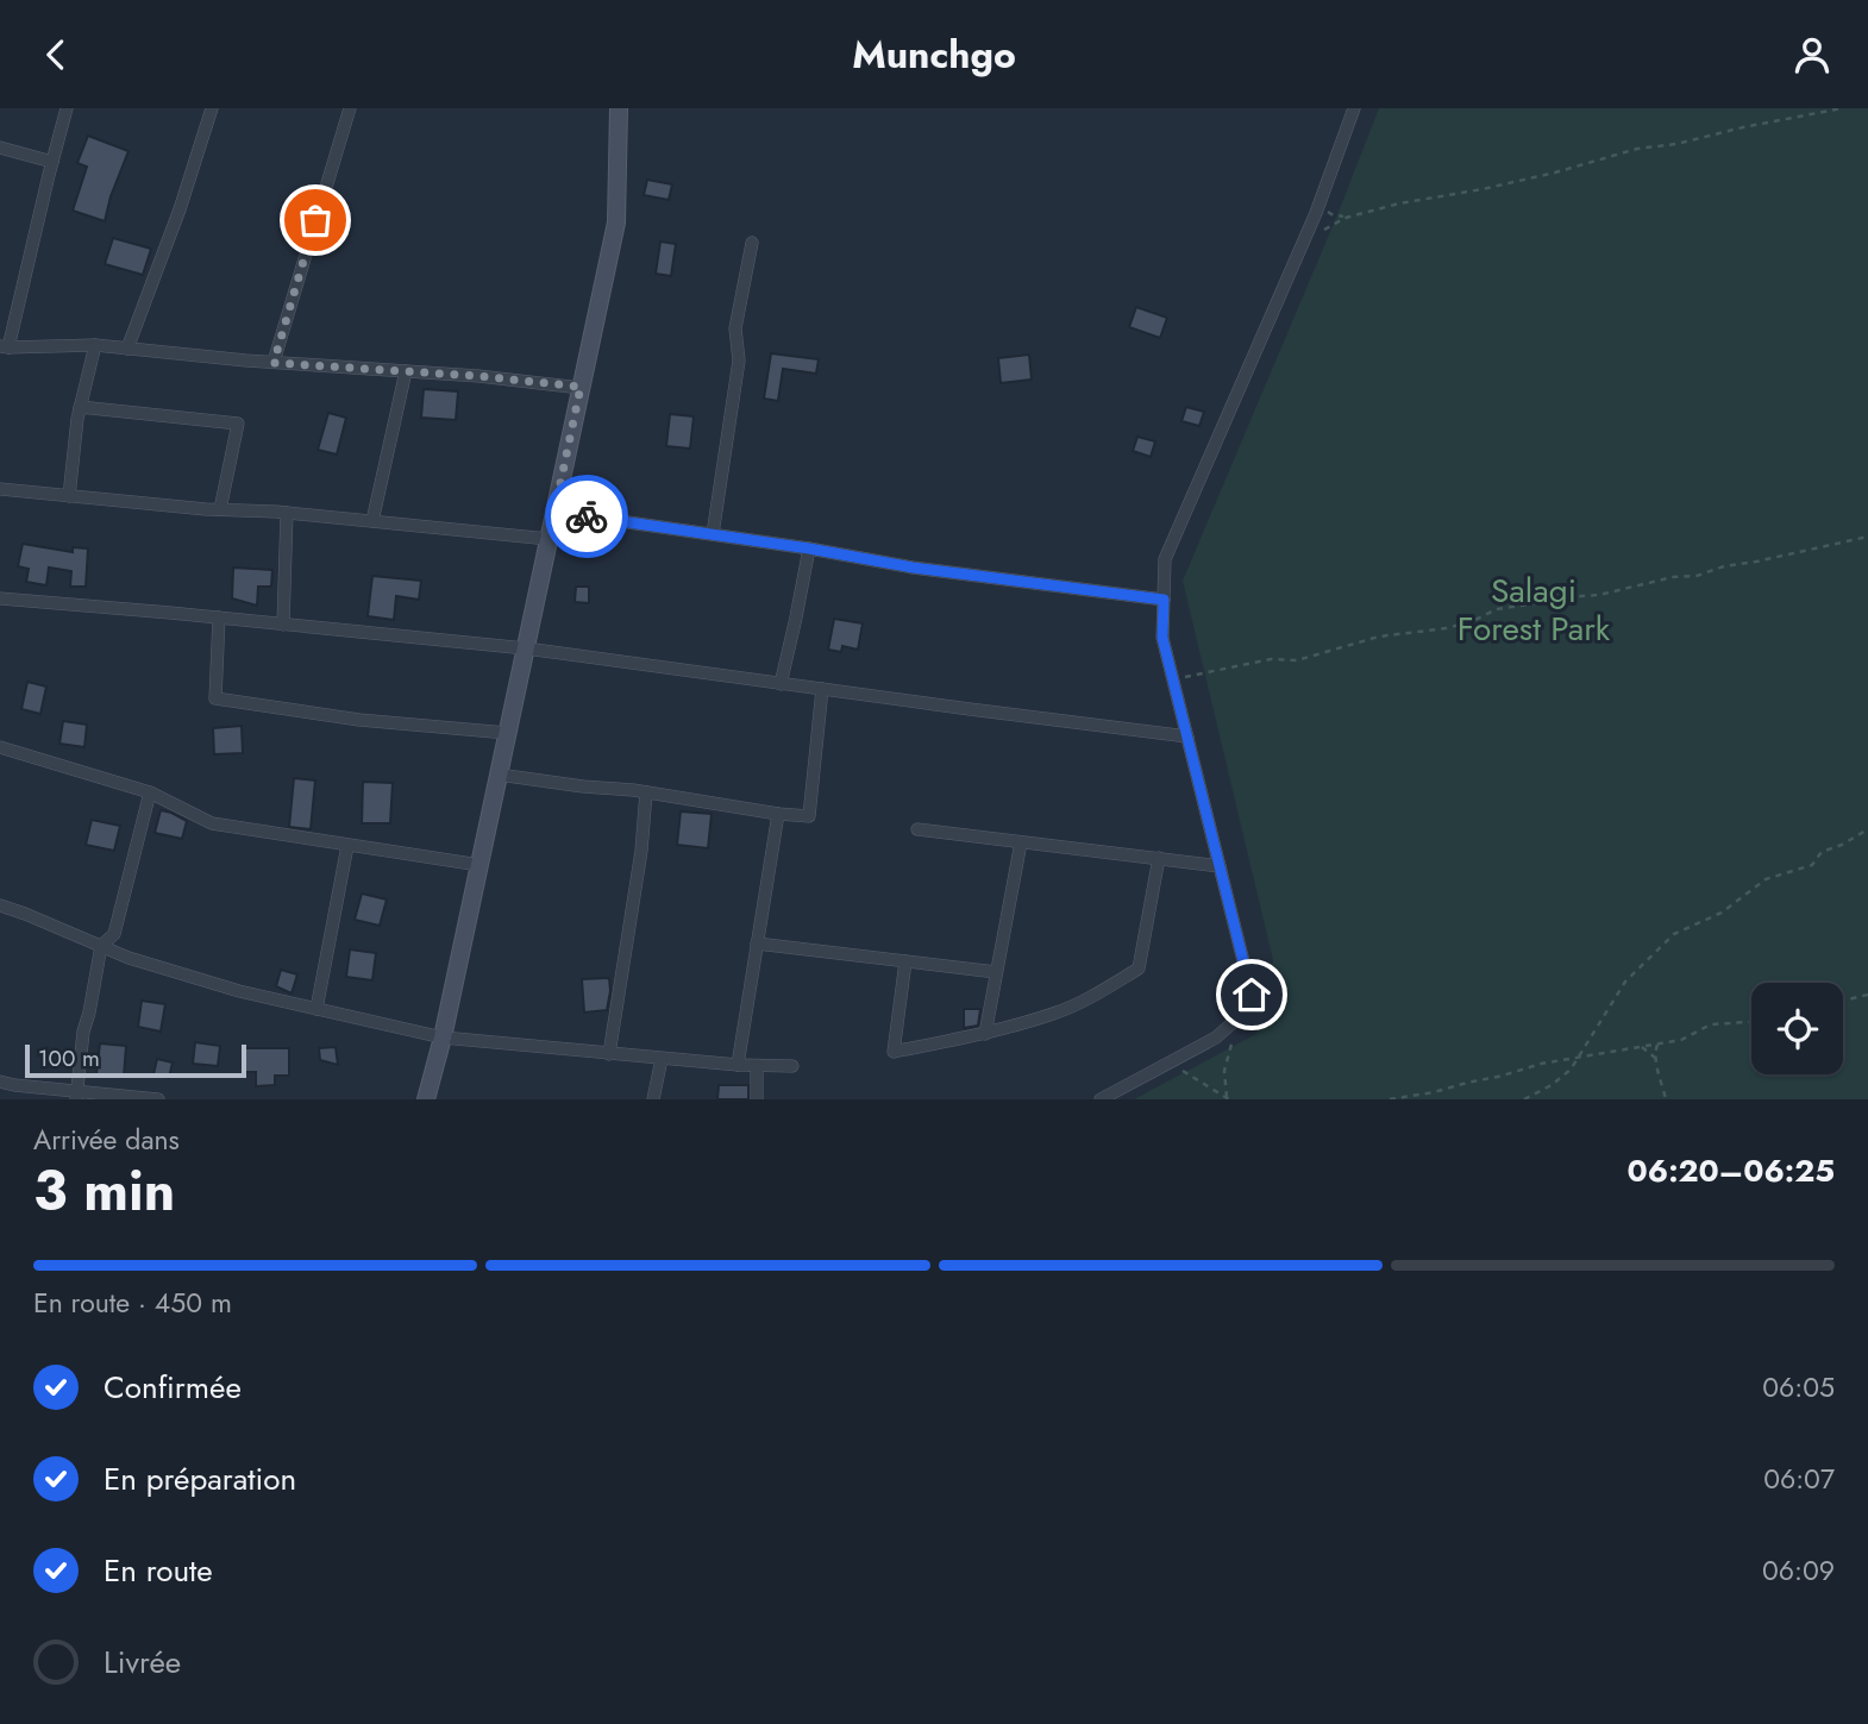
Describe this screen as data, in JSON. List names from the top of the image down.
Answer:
{
  "parks": ["Salagi Forest Park"],
  "scale_bar": "100 m",
  "page": {
    "header": "Munchgo",
    "scale": "100 m",
    "heading": ["3 min", "Arrivée dans", "06:20–06:25"],
    "bar": "En route · 450 m",
    "list": [
      ["Confirmée", "06:05"],
      ["En préparation", "06:07"],
      ["En route", "06:09"],
      "Livrée"
    ]
  }
}
